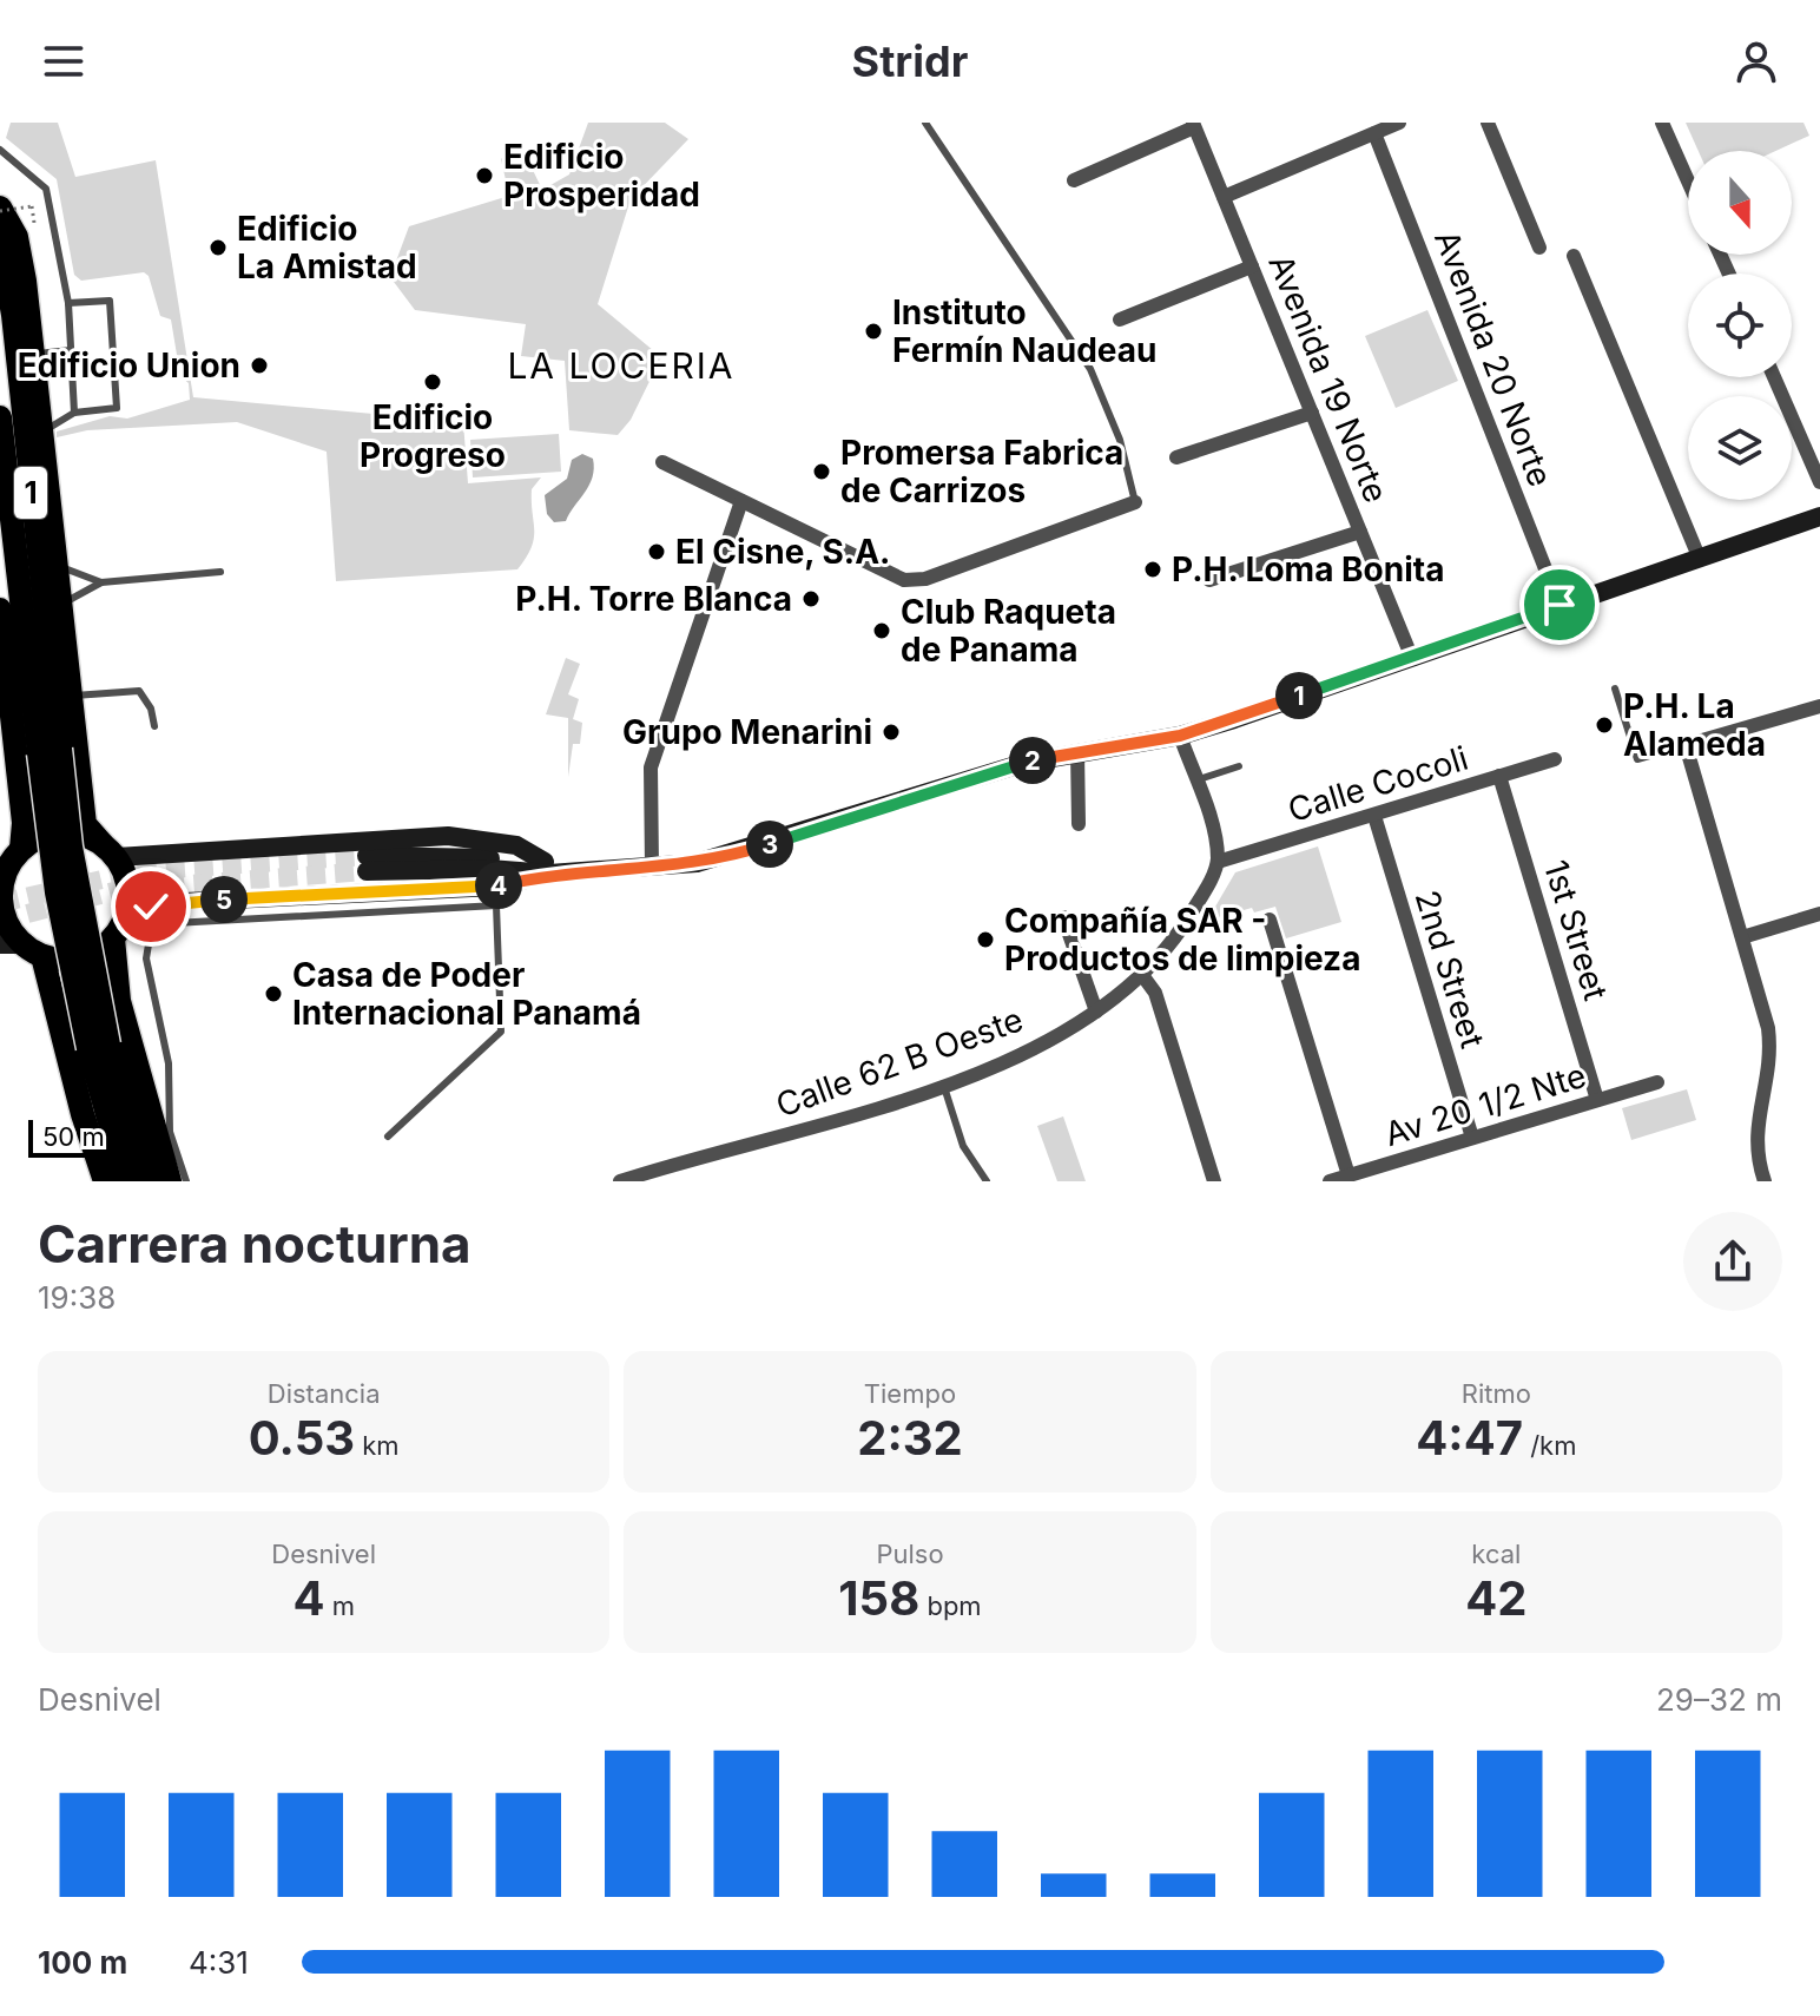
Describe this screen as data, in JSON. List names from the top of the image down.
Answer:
{
  "streets": {
    "main road": ["1"],
    "street": [
      "Avenida 20 Norte",
      "Avenida 19 Norte",
      "Calle Cocoli",
      "1st Street",
      "2nd Street",
      "Calle 62 B Oeste",
      "Av 20 1/2 Nte"
    ]
  },
  "crossings": [
    ["Calle Cocoli", "1st Street"],
    ["Calle Cocoli", "2nd Street"],
    ["Calle Cocoli", "Calle 62 B Oeste"],
    ["1st Street", "Av 20 1/2 Nte"],
    ["2nd Street", "Av 20 1/2 Nte"]
  ],
  "districts": ["LA LOCERIA"],
  "places": [
    "Edificio Prosperidad",
    "Edificio La Amistad",
    "Instituto Fermín Naudeau",
    "Edificio Union",
    "Edificio Progreso",
    "Promersa Fabrica de Carrizos",
    "El Cisne, S.A.",
    "P.H. Loma Bonita",
    "P.H. Torre Blanca",
    "Club Raqueta de Panama",
    "P.H. La Alameda",
    "Grupo Menarini",
    "Compañía SAR - Productos de limpieza",
    "Casa de Poder Internacional Panamá"
  ],
  "scale_bar": "50 m",
  "north": "bottom",
  "page": {
    "header": "Stridr",
    "pins": [
      "1",
      "2",
      "3",
      "4",
      "5"
    ],
    "scale": "50 m",
    "heading": ["Carrera nocturna", "19:38"],
    "stats": [
      ["Distancia", "0.53 km"],
      ["Tiempo", "2:32"],
      ["Ritmo", "4:47 /km"],
      ["Desnivel", "4 m"],
      ["Pulso", "158 bpm"],
      ["kcal", "42"]
    ],
    "chart": ["Desnivel", "29–32 m"],
    "list": [
      {
        "name": "100 m",
        "note": "4:31"
      }
    ]
  }
}
